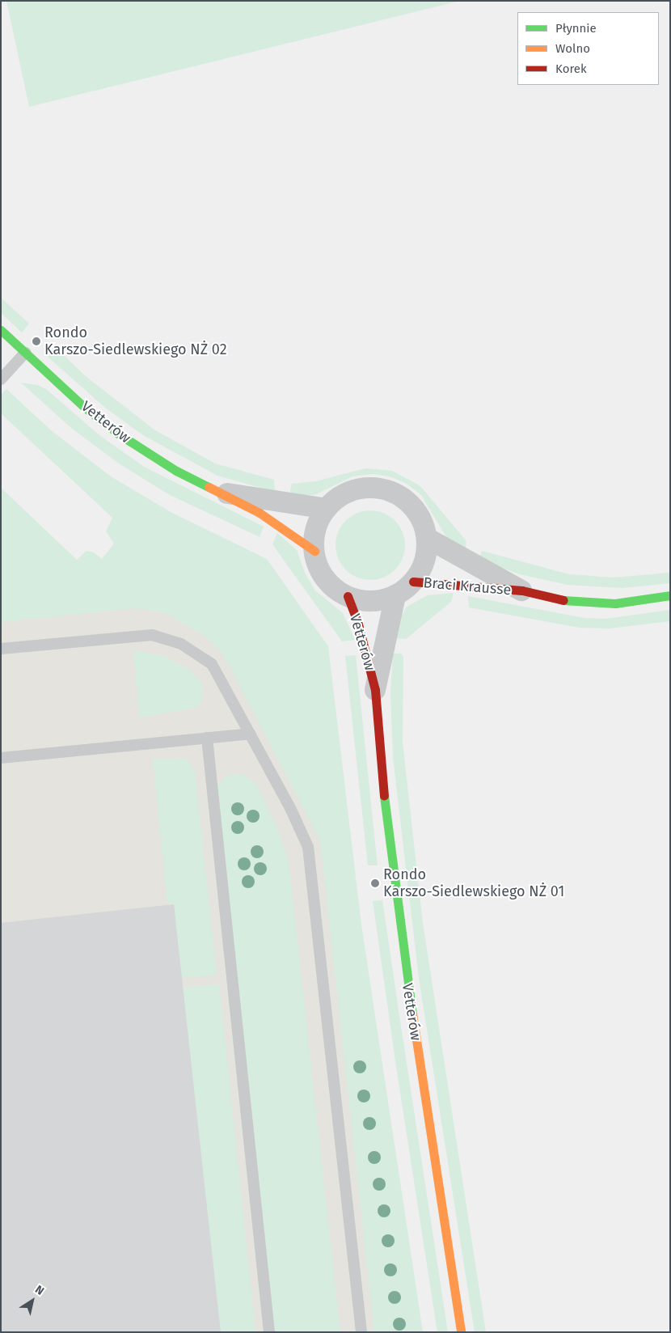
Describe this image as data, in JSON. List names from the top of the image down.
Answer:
{
  "streets": {
    "street": ["Vetterów", "Braci Krausse"]
  },
  "crossings": [
    ["Vetterów", "Braci Krausse"]
  ],
  "places": ["Rondo Karszo-Siedlewskiego NŻ 02", "Rondo Karszo-Siedlewskiego NŻ 01"],
  "legend": ["Płynnie", "Wolno", "Korek"],
  "north": "top right"
}
